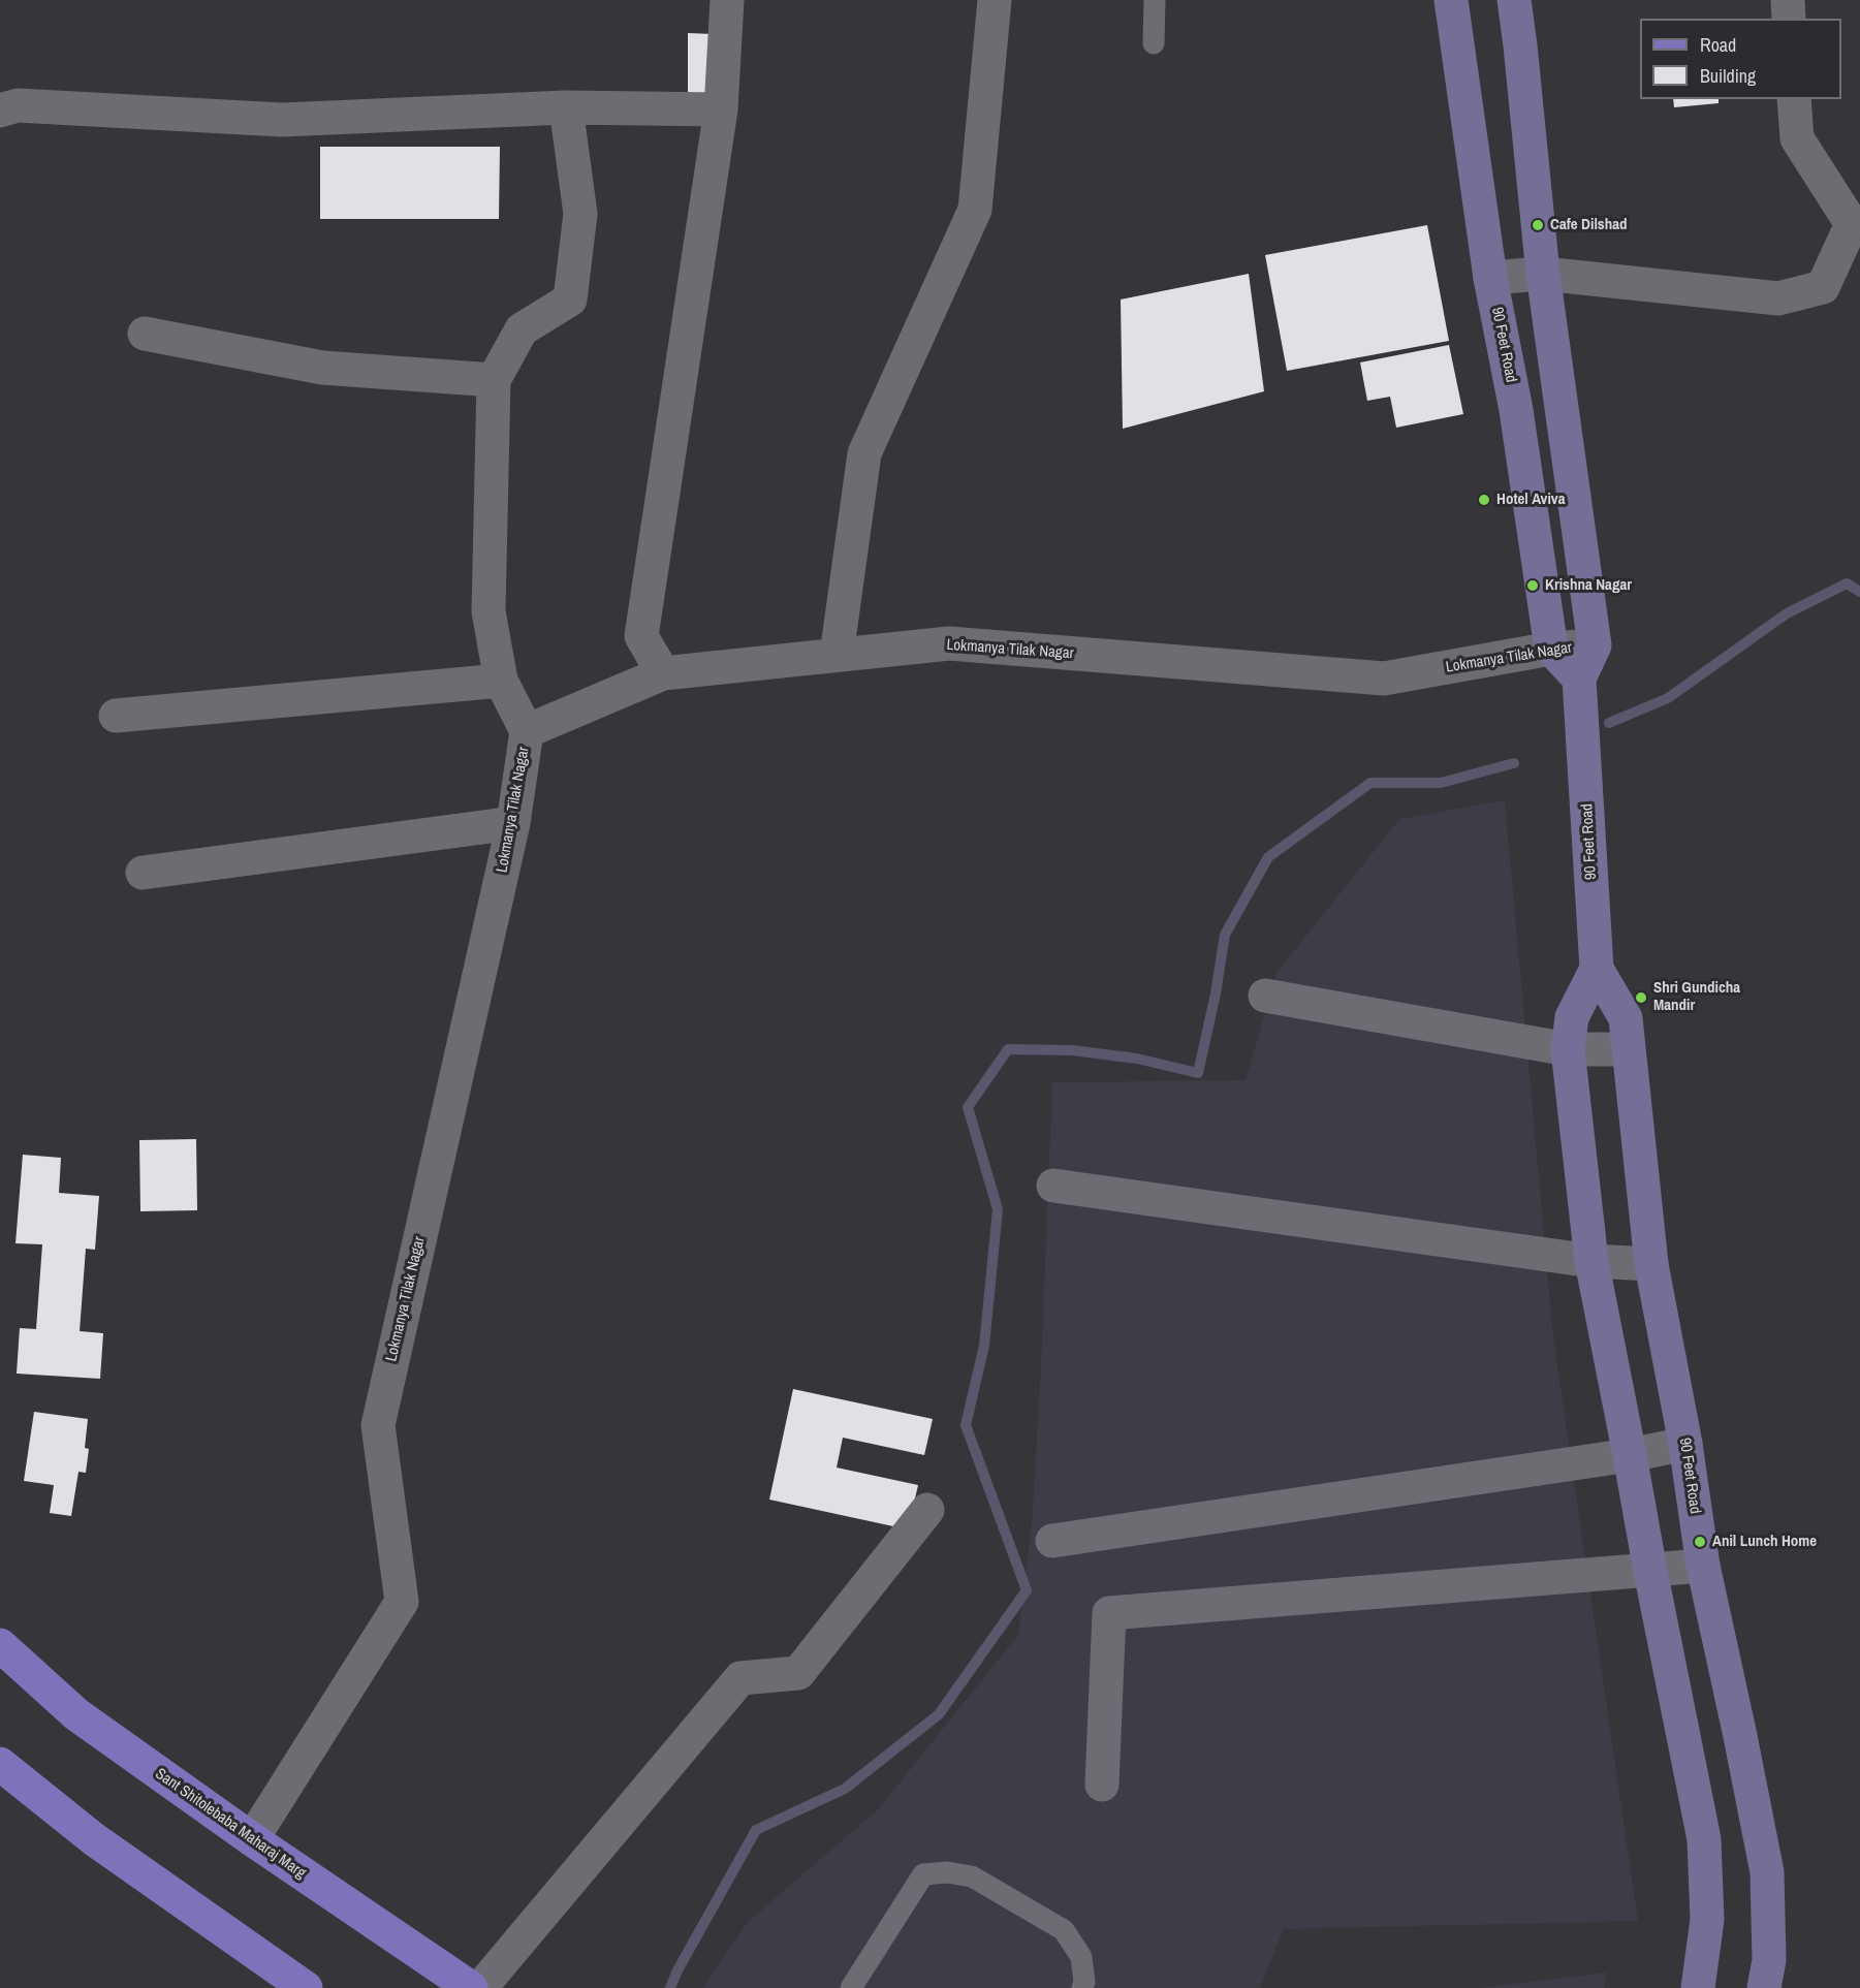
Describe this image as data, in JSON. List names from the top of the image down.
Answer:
{
  "streets": {
    "main road": ["Sant Shitolebaba Maharaj Marg"],
    "street": ["90 Feet Road", "Lokmanya Tilak Nagar"]
  },
  "crossings": [
    ["90 Feet Road", "Lokmanya Tilak Nagar"],
    ["Lokmanya Tilak Nagar", "Sant Shitolebaba Maharaj Marg"]
  ],
  "places": [
    "Cafe Dilshad",
    "Hotel Aviva",
    "Krishna Nagar",
    "Shri Gundicha Mandir",
    "Anil Lunch Home"
  ],
  "legend": ["Road", "Building"]
}
